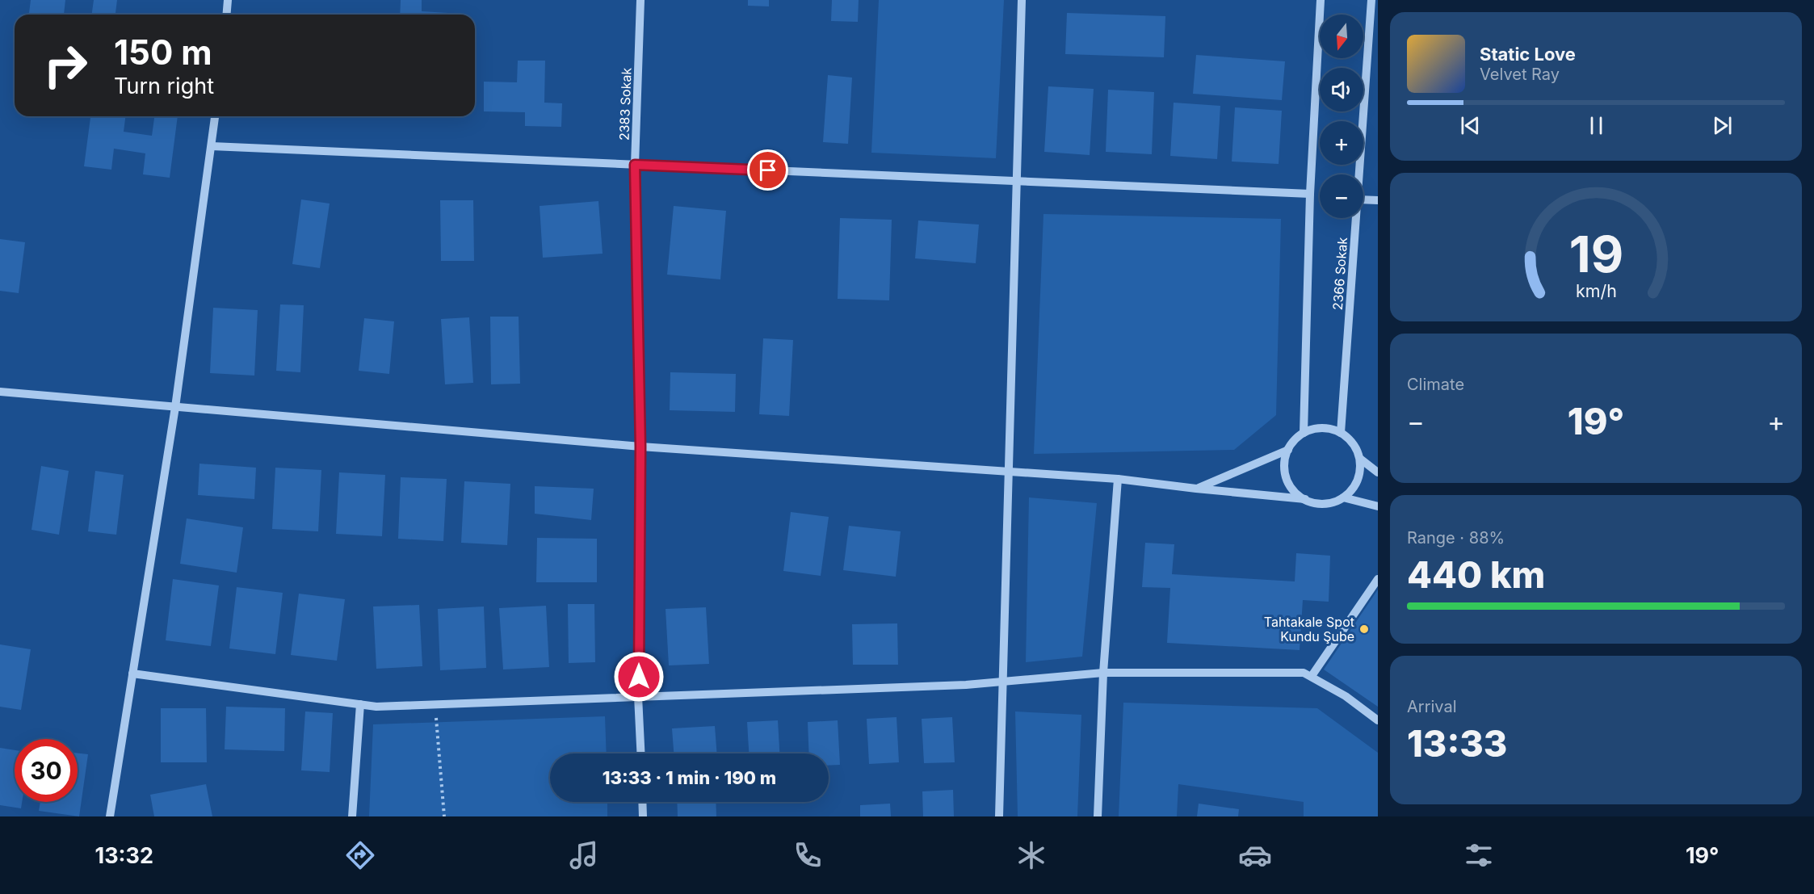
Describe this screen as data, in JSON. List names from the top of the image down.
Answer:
{
  "streets": {
    "street": ["2383 Sokak", "2366 Sokak"]
  },
  "places": ["Tahtakale Spot Kundu Şube"],
  "north": "bottom",
  "page": {
    "map_buttons": ["+", "−"],
    "turn": ["150 m", "Turn right"],
    "song": ["Static Love", "Velvet Ray"],
    "tile": [
      "Climate",
      ["Range · 88%", "440 km"],
      ["Arrival", "13:33"]
    ],
    "heat": ["−", "19°", "+"],
    "limit": "30",
    "trip": "13:33 · 1 min · 190 m",
    "tabs": ["13:32", "19°"],
    "gauge": ["19", "km/h"]
  }
}
